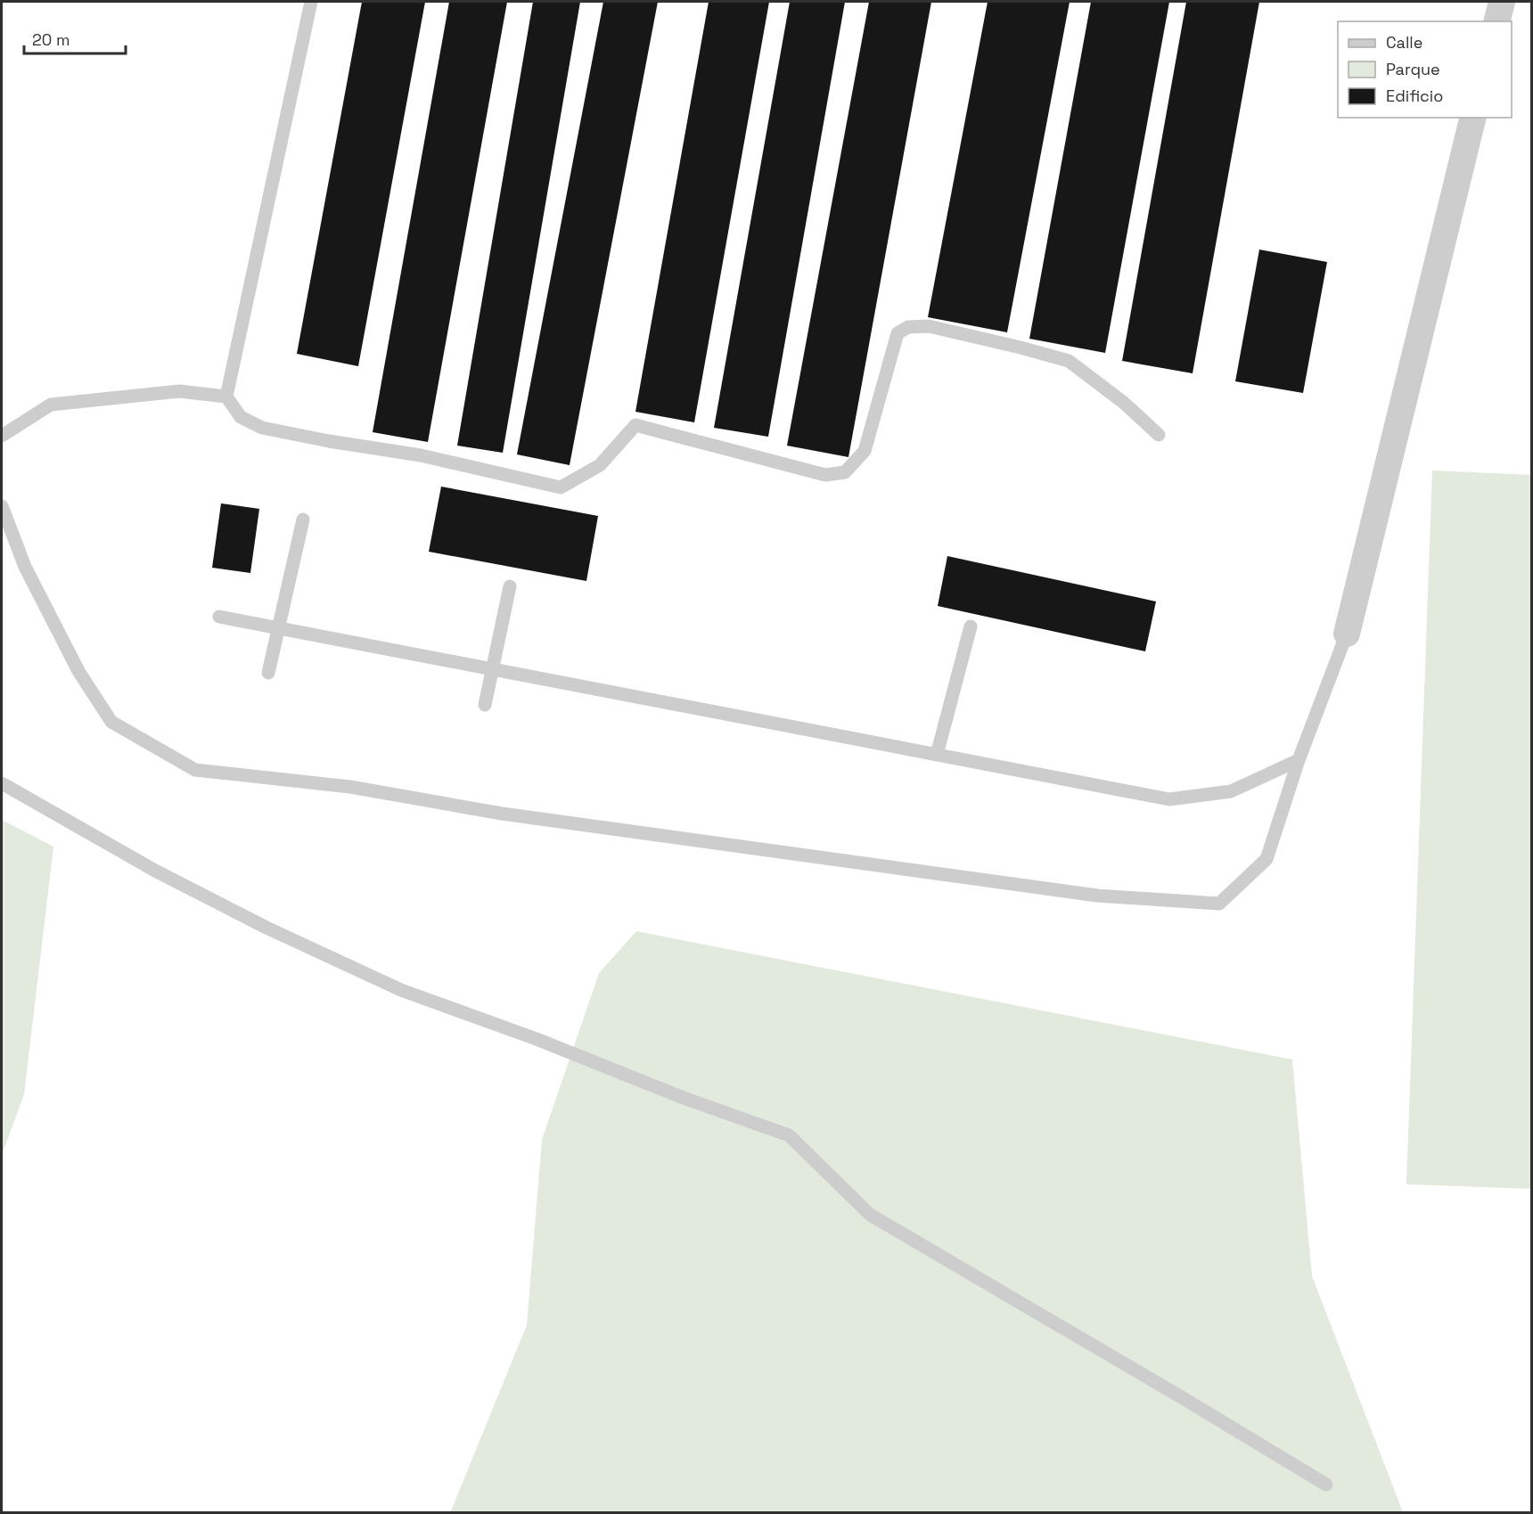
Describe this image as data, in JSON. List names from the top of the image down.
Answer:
{
  "legend": ["Calle", "Parque", "Edificio"],
  "scale_bar": "20 m"
}
